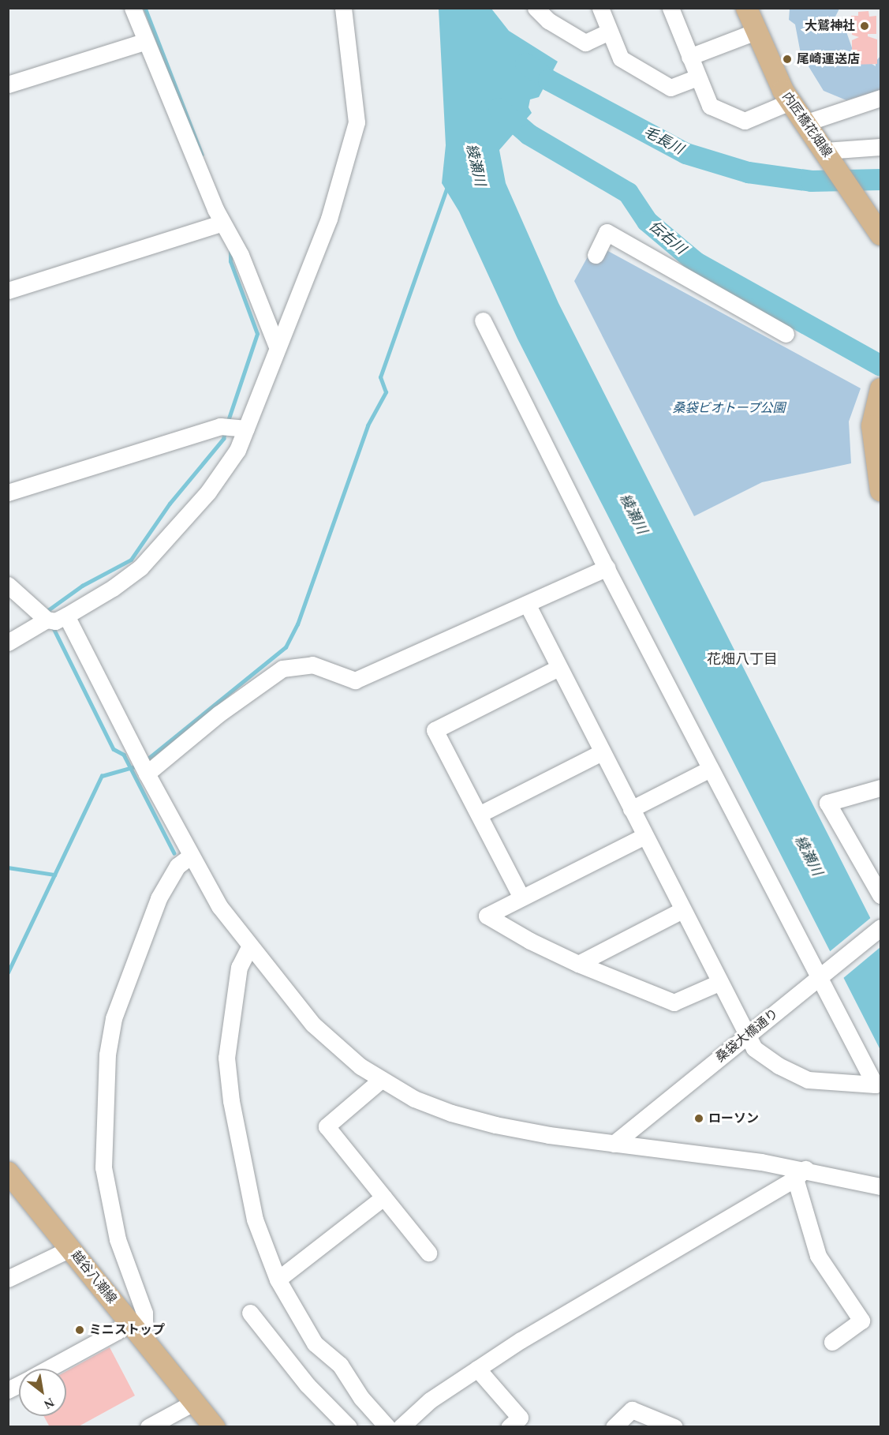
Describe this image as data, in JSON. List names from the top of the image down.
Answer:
{
  "streets": {
    "main road": ["内匠橋花畑線", "越谷八潮線"],
    "street": ["桑袋大橋通り"]
  },
  "districts": ["花畑八丁目"],
  "water": ["毛長川", "綾瀬川", "伝右川"],
  "parks": ["桑袋ビオトープ公園"],
  "places": [
    "大鷲神社",
    "尾崎運送店",
    "ローソン",
    "ミニストップ"
  ],
  "north": "bottom right"
}
